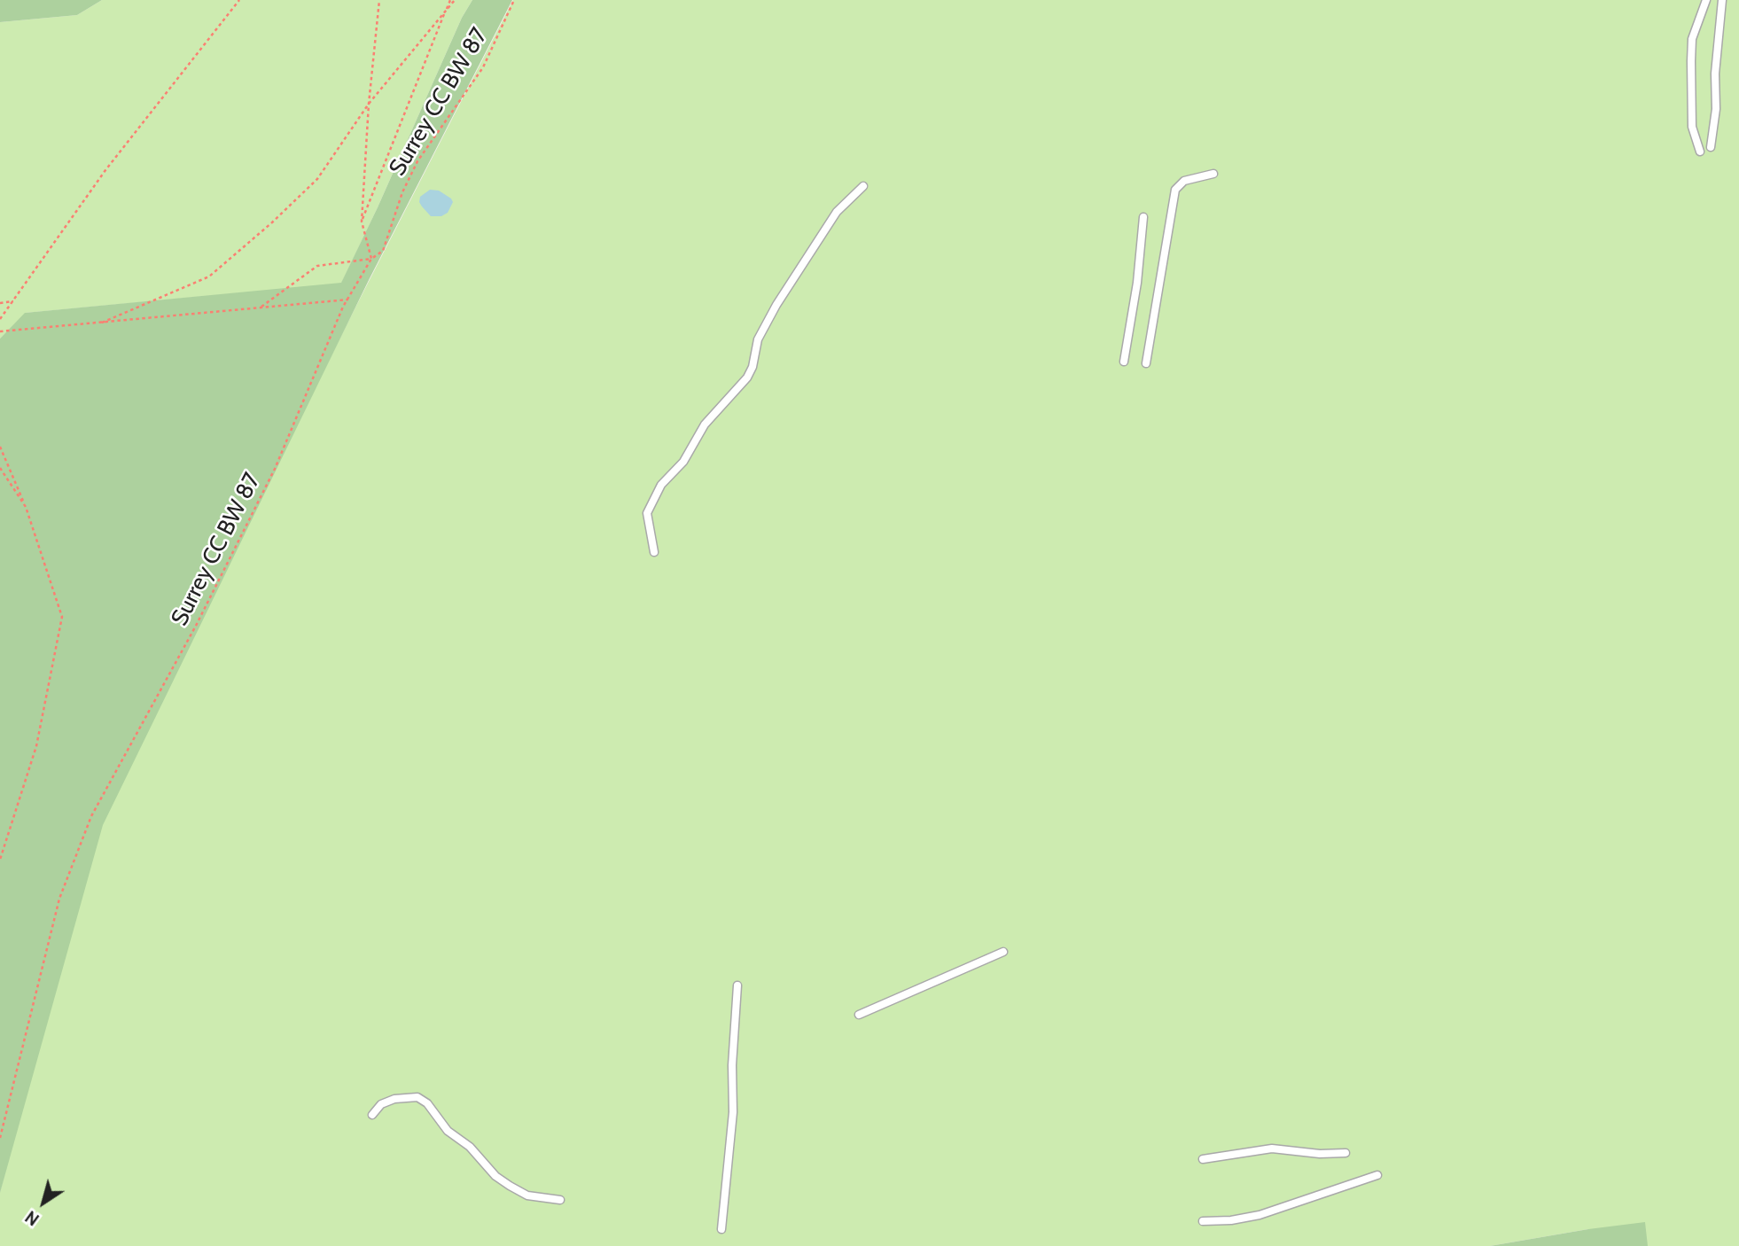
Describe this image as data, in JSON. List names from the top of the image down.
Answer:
{
  "streets": {
    "path": ["Surrey CC BW 87"]
  },
  "north": "bottom left"
}
